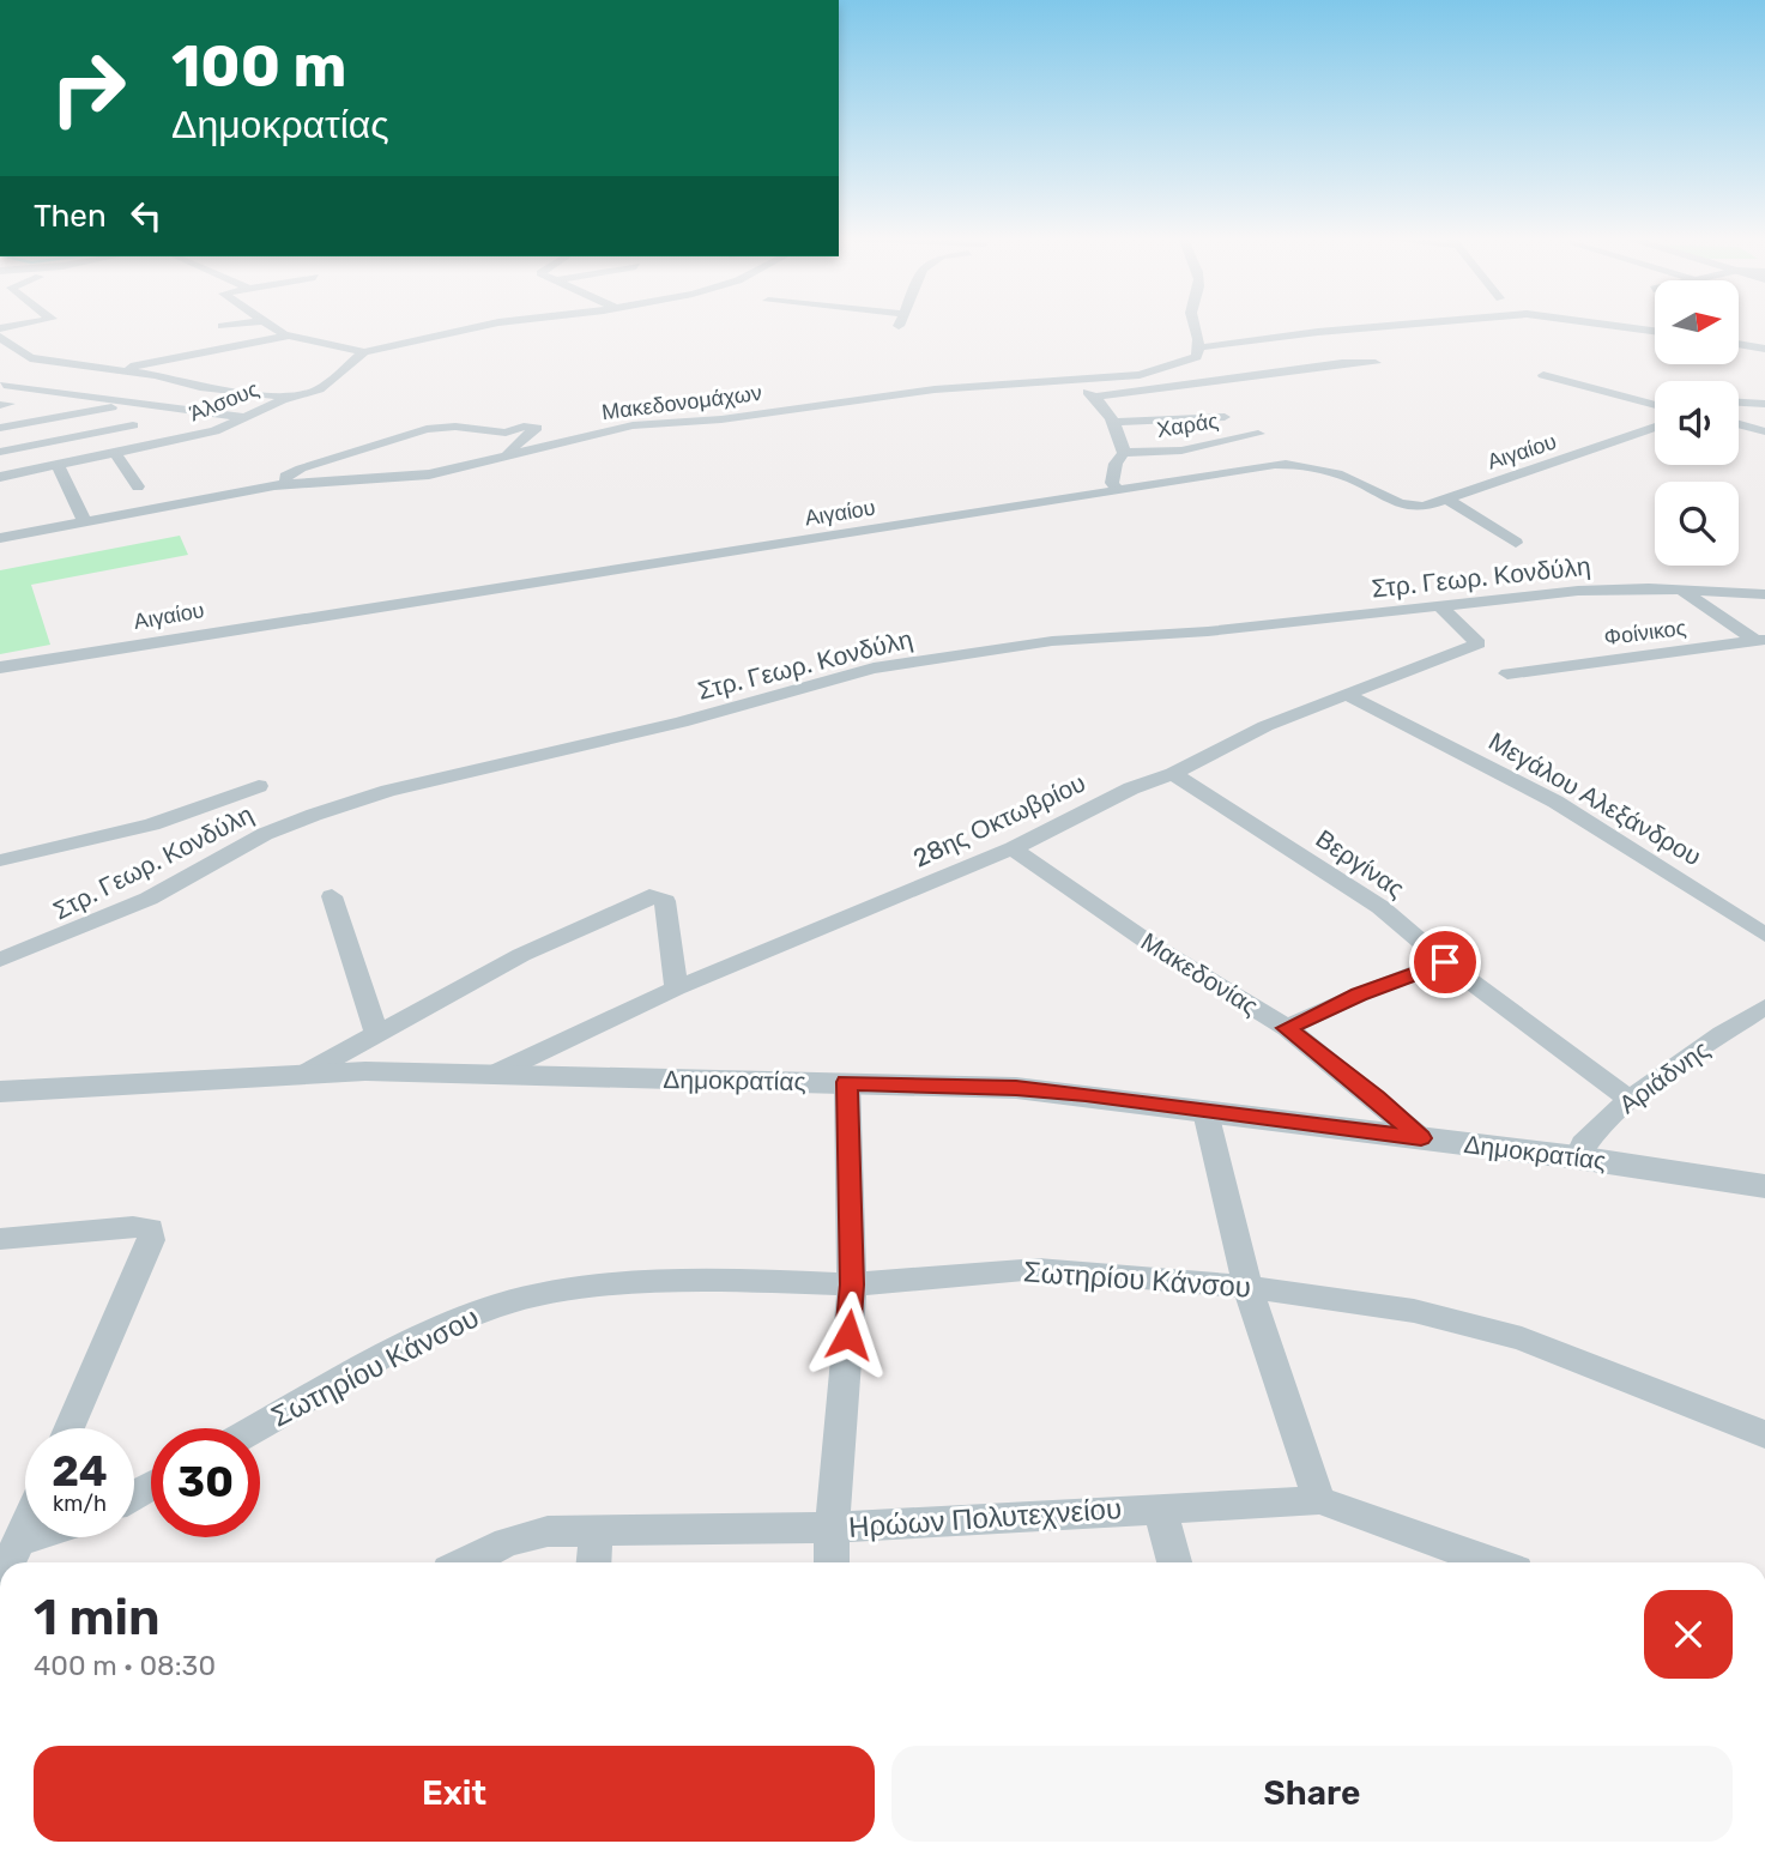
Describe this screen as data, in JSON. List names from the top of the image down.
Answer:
{
  "streets": {
    "street": [
      "Άλσους",
      "Μακεδονομάχων",
      "Χαράς",
      "Αιγαίου",
      "Στρ. Γεωρ. Κονδύλη",
      "Φοίνικος",
      "Μεγάλου Αλεξάνδρου",
      "28ης Οκτωβρίου",
      "Βεργίνας",
      "Μακεδονίας",
      "Αριάδνης",
      "Δημοκρατίας",
      "Σωτηρίου Κάνσου",
      "Ηρώων Πολυτεχνείου"
    ]
  },
  "crossings": [
    ["Στρ. Γεωρ. Κονδύλη", "28ης Οκτωβρίου"],
    ["Μεγάλου Αλεξάνδρου", "28ης Οκτωβρίου"],
    ["28ης Οκτωβρίου", "Βεργίνας"],
    ["28ης Οκτωβρίου", "Μακεδονίας"],
    ["28ης Οκτωβρίου", "Δημοκρατίας"],
    ["Βεργίνας", "Αριάδνης"],
    ["Μακεδονίας", "Δημοκρατίας"],
    ["Αριάδνης", "Δημοκρατίας"]
  ],
  "north": "right",
  "page": {
    "turn": ["100 m", "Δημοκρατίας"],
    "then": "Then",
    "speed": "24 km/h",
    "limit": "30",
    "heading": ["1 min", "400 m · 08:30"],
    "buttons": ["Exit", "Share"]
  }
}
